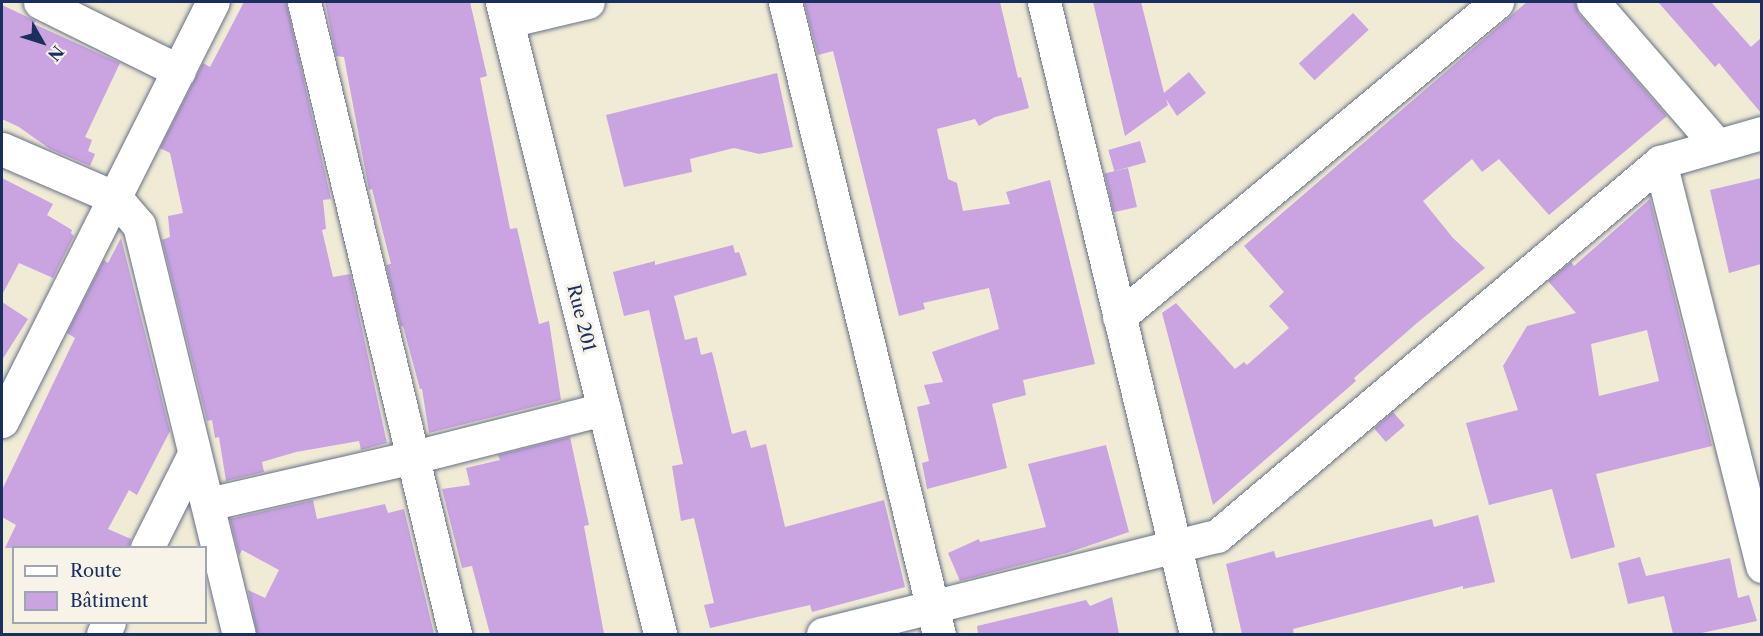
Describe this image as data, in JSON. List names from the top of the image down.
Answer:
{
  "streets": {
    "street": ["Rue 201"]
  },
  "legend": ["Route", "Bâtiment"],
  "north": "bottom right"
}
